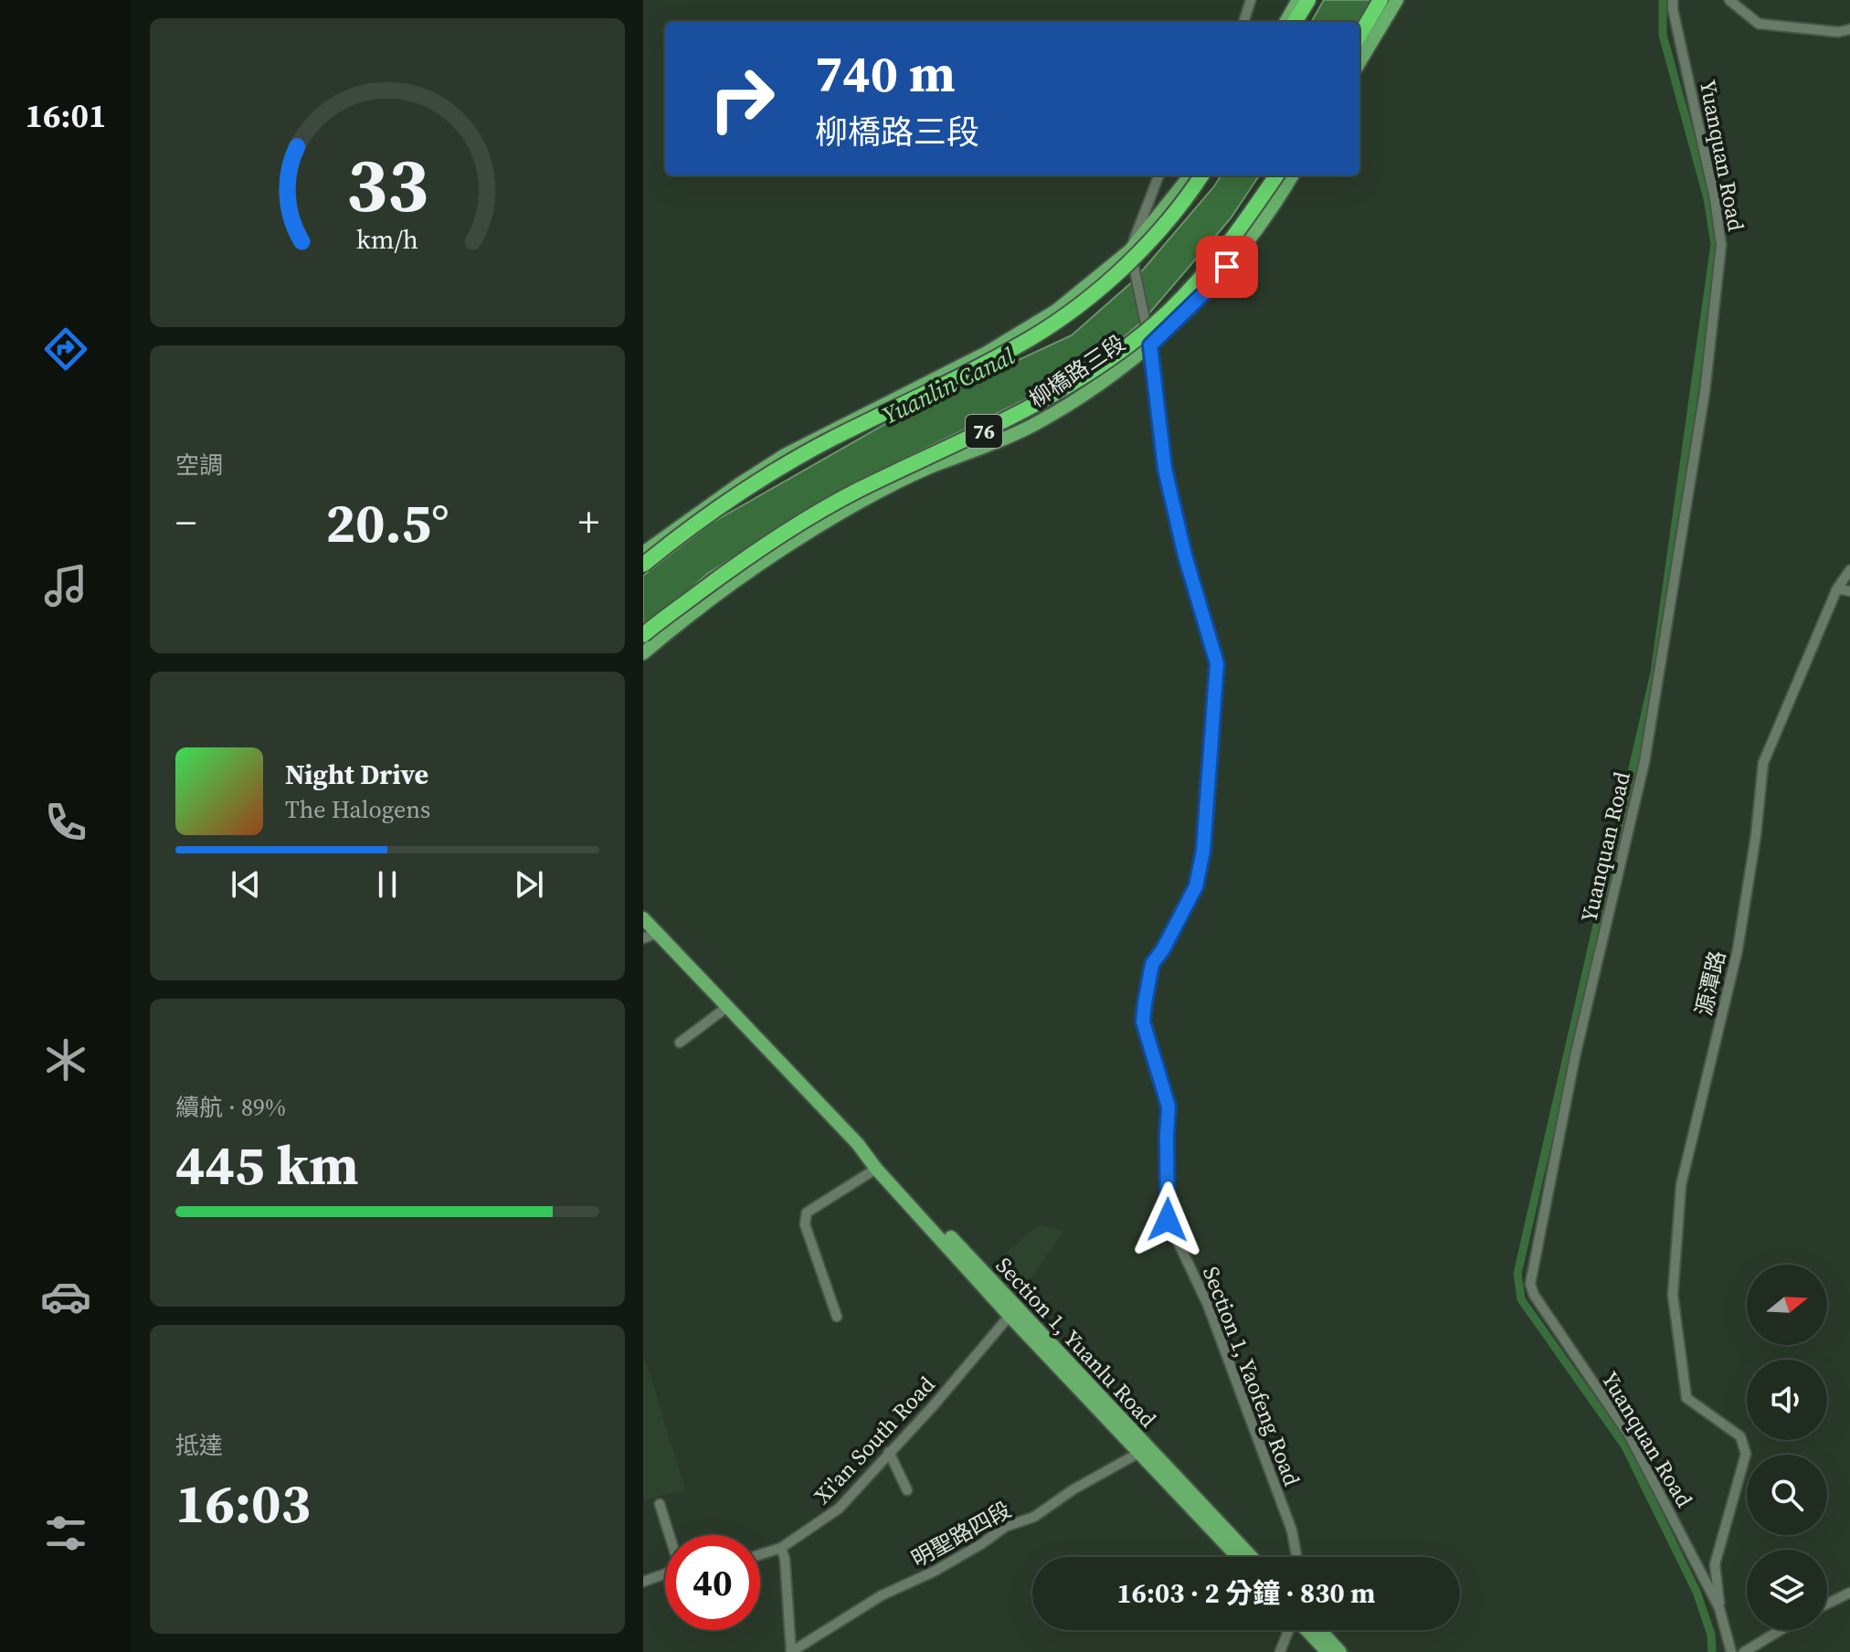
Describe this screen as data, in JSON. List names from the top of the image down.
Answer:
{
  "streets": {
    "highway": ["76"],
    "main road": ["柳橋路三段", "Section 1, Yuanlu Road"],
    "street": [
      "Yuanquan Road",
      "源潭路",
      "Section 1, Yaofeng Road",
      "Xi'an South Road",
      "明聖路四段"
    ]
  },
  "crossings": [
    ["Yuanquan Road", "源潭路"],
    ["柳橋路三段", "Section 1, Yaofeng Road"],
    ["Section 1, Yuanlu Road", "Xi'an South Road"],
    ["Section 1, Yuanlu Road", "明聖路四段"]
  ],
  "water": ["Yuanlin Canal"],
  "north": "right",
  "page": {
    "tabs": "16:01",
    "turn": ["740 m", "柳橋路三段"],
    "tile": [
      "空調",
      ["續航 · 89%", "445 km"],
      ["抵達", "16:03"]
    ],
    "heat": ["−", "20.5°", "+"],
    "song": ["Night Drive", "The Halogens"],
    "limit": "40",
    "trip": "16:03 · 2 分鐘 · 830 m",
    "gauge": ["33", "km/h"]
  }
}
